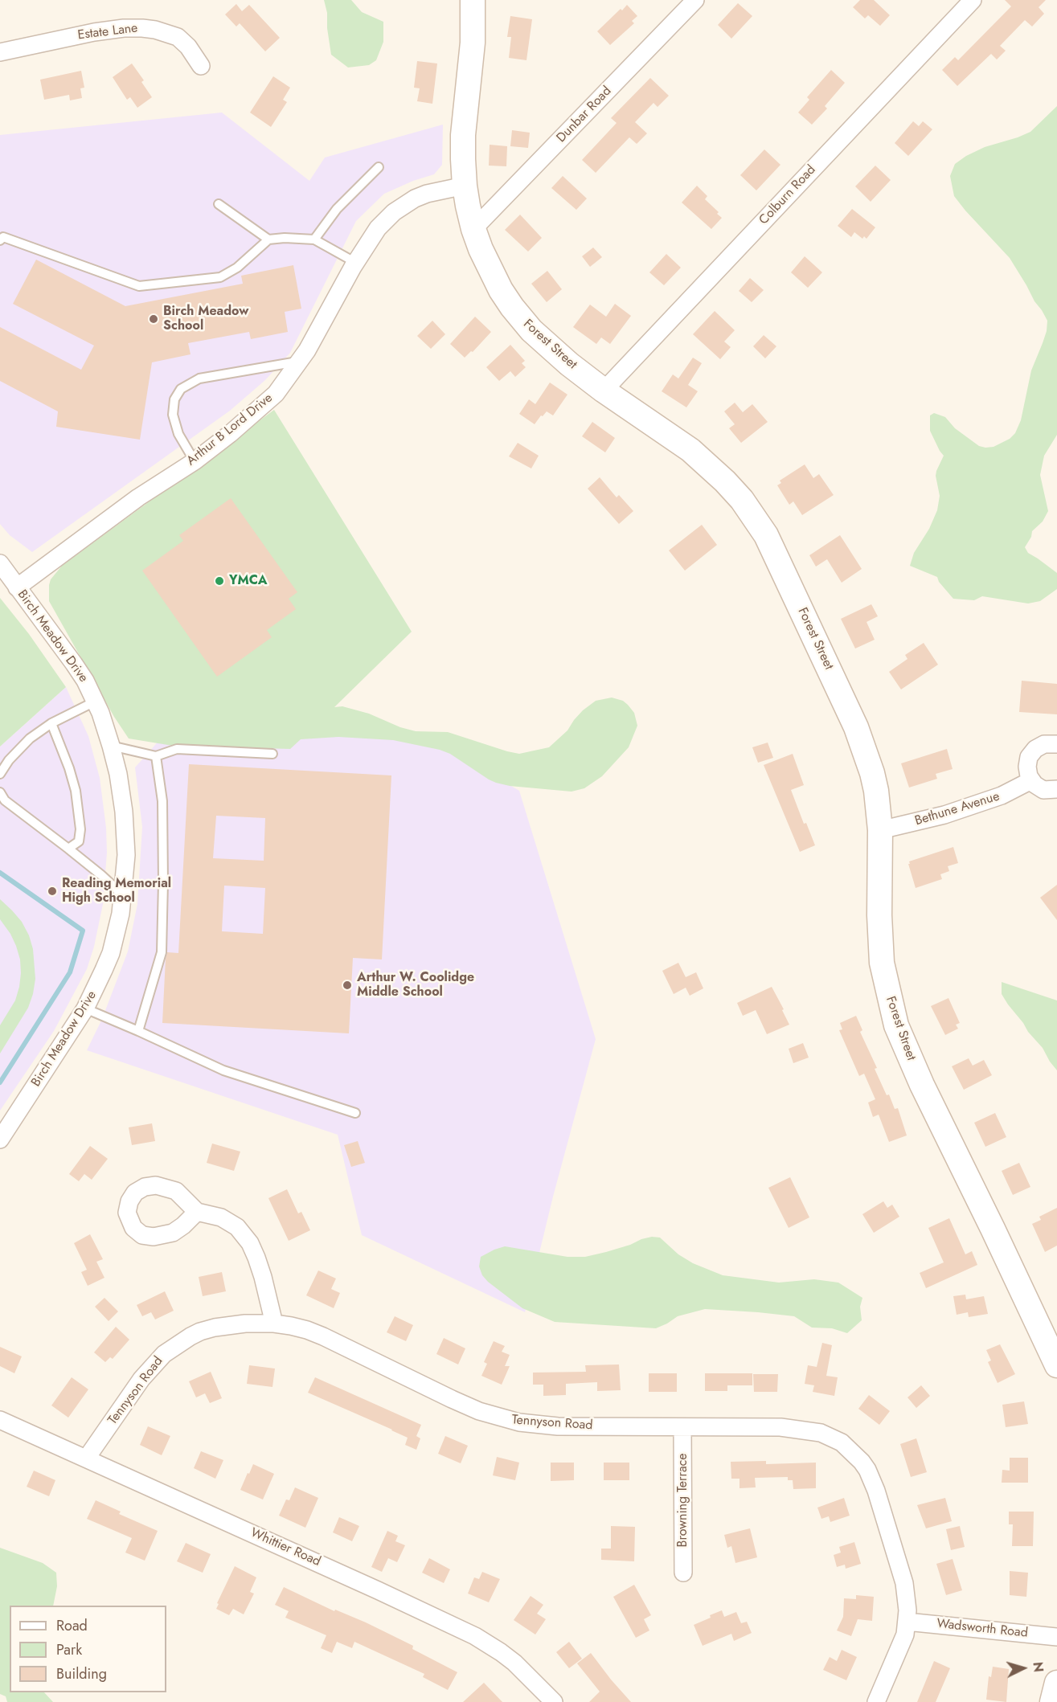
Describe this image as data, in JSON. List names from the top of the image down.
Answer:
{
  "streets": {
    "street": [
      "Estate Lane",
      "Dunbar Road",
      "Colburn Road",
      "Forest Street",
      "Arthur B Lord Drive",
      "Birch Meadow Drive",
      "Bethune Avenue",
      "Tennyson Road",
      "Browning Terrace",
      "Whittier Road",
      "Wadsworth Road"
    ]
  },
  "crossings": [
    ["Dunbar Road", "Forest Street"],
    ["Colburn Road", "Forest Street"],
    ["Forest Street", "Arthur B Lord Drive"],
    ["Forest Street", "Bethune Avenue"],
    ["Arthur B Lord Drive", "Birch Meadow Drive"],
    ["Tennyson Road", "Browning Terrace"],
    ["Tennyson Road", "Whittier Road"],
    ["Tennyson Road", "Wadsworth Road"]
  ],
  "places": [
    "Birch Meadow School",
    "YMCA",
    "Reading Memorial High School",
    "Arthur W. Coolidge Middle School"
  ],
  "legend": ["Road", "Park", "Building"],
  "north": "right"
}
